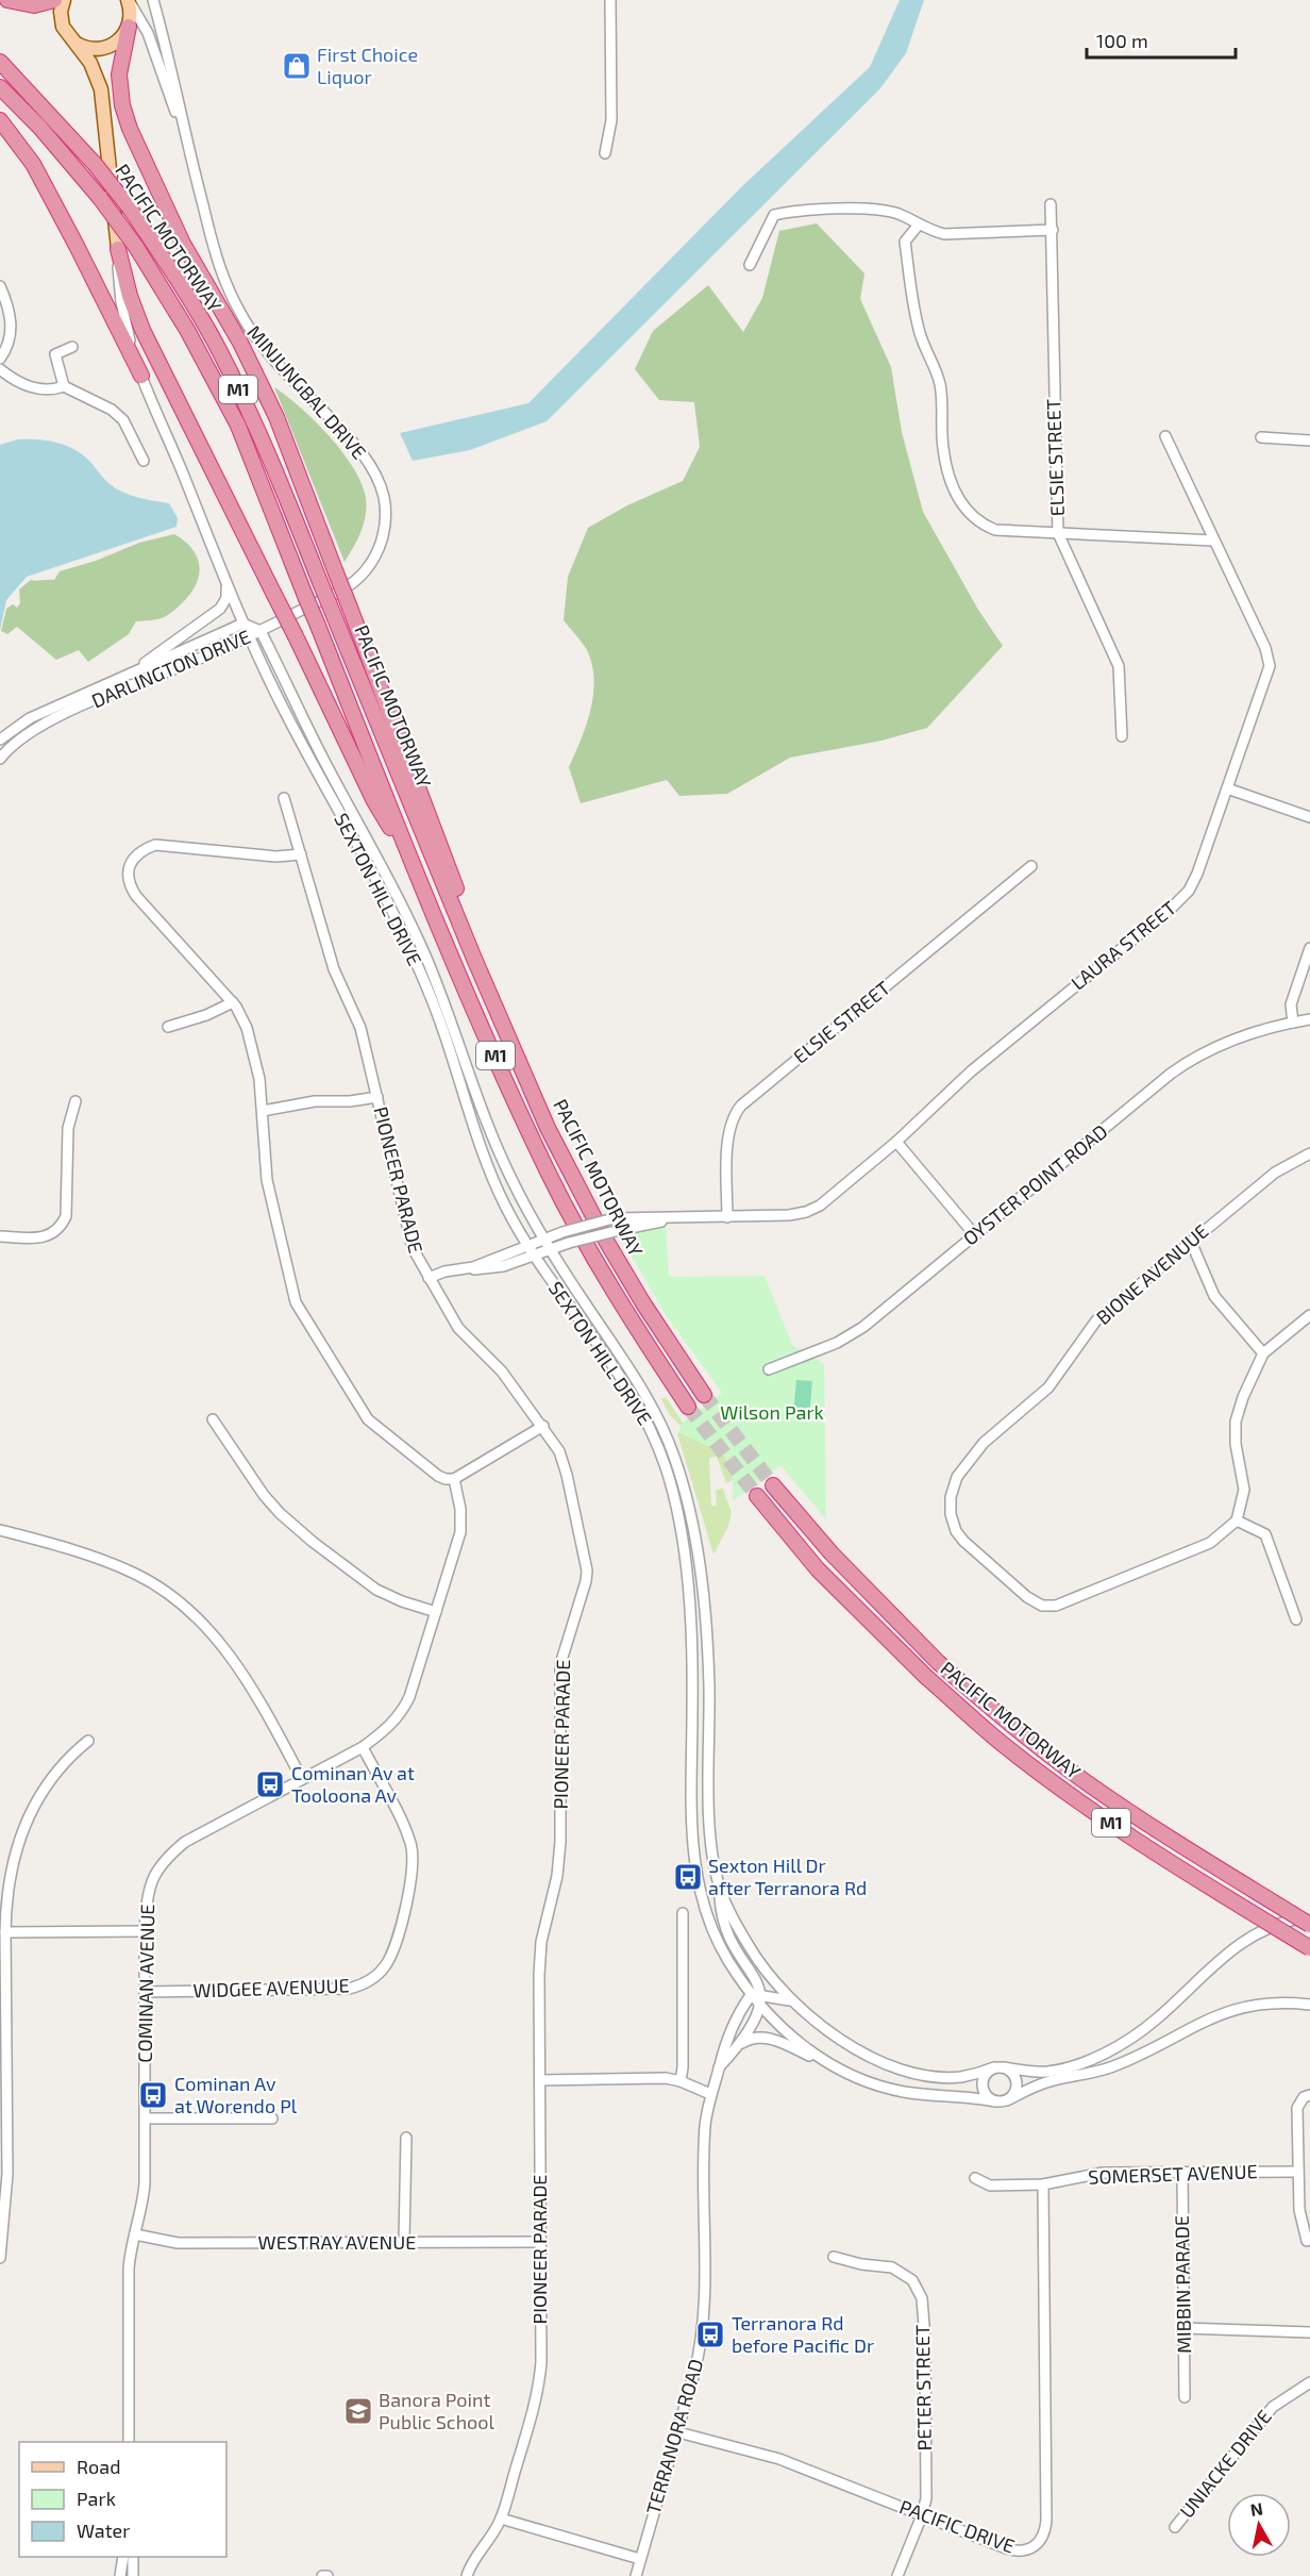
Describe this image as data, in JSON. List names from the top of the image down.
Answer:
{
  "streets": {
    "highway": ["PACIFIC MOTORWAY", "M1"],
    "street": [
      "MINJUNGBAL DRIVE",
      "ELSIE STREET",
      "DARLINGTON DRIVE",
      "SEXTON HILL DRIVE",
      "LAURA STREET",
      "PIONEER PARADE",
      "OYSTER POINT ROAD",
      "BIONE AVENUUE",
      "COMINAN AVENUE",
      "WIDGEE AVENUUE",
      "SOMERSET AVENUE",
      "WESTRAY AVENUE",
      "MIBBIN PARADE",
      "PETER STREET",
      "TERRANORA ROAD",
      "UNIACKE DRIVE",
      "PACIFIC DRIVE"
    ]
  },
  "crossings": [
    ["MINJUNGBAL DRIVE", "DARLINGTON DRIVE"],
    ["MINJUNGBAL DRIVE", "SEXTON HILL DRIVE"],
    ["ELSIE STREET", "LAURA STREET"],
    ["DARLINGTON DRIVE", "SEXTON HILL DRIVE"],
    ["SEXTON HILL DRIVE", "LAURA STREET"],
    ["SEXTON HILL DRIVE", "TERRANORA ROAD"],
    ["PIONEER PARADE", "WESTRAY AVENUE"],
    ["COMINAN AVENUE", "WIDGEE AVENUUE"],
    ["COMINAN AVENUE", "WESTRAY AVENUE"],
    ["SOMERSET AVENUE", "MIBBIN PARADE"],
    ["SOMERSET AVENUE", "PACIFIC DRIVE"],
    ["PETER STREET", "PACIFIC DRIVE"],
    ["TERRANORA ROAD", "PACIFIC DRIVE"]
  ],
  "parks": ["Wilson Park"],
  "places": {
    "shop": ["First Choice Liquor"],
    "bus stop": [
      "Cominan Av at Tooloona Av",
      "Sexton Hill Dr after Terranora Rd",
      "Cominan Av at Worendo Pl",
      "Terranora Rd before Pacific Dr"
    ],
    "school or university": ["Banora Point Public School"]
  },
  "legend": ["Road", "Park", "Water"],
  "scale_bar": "100 m",
  "north": "top"
}
